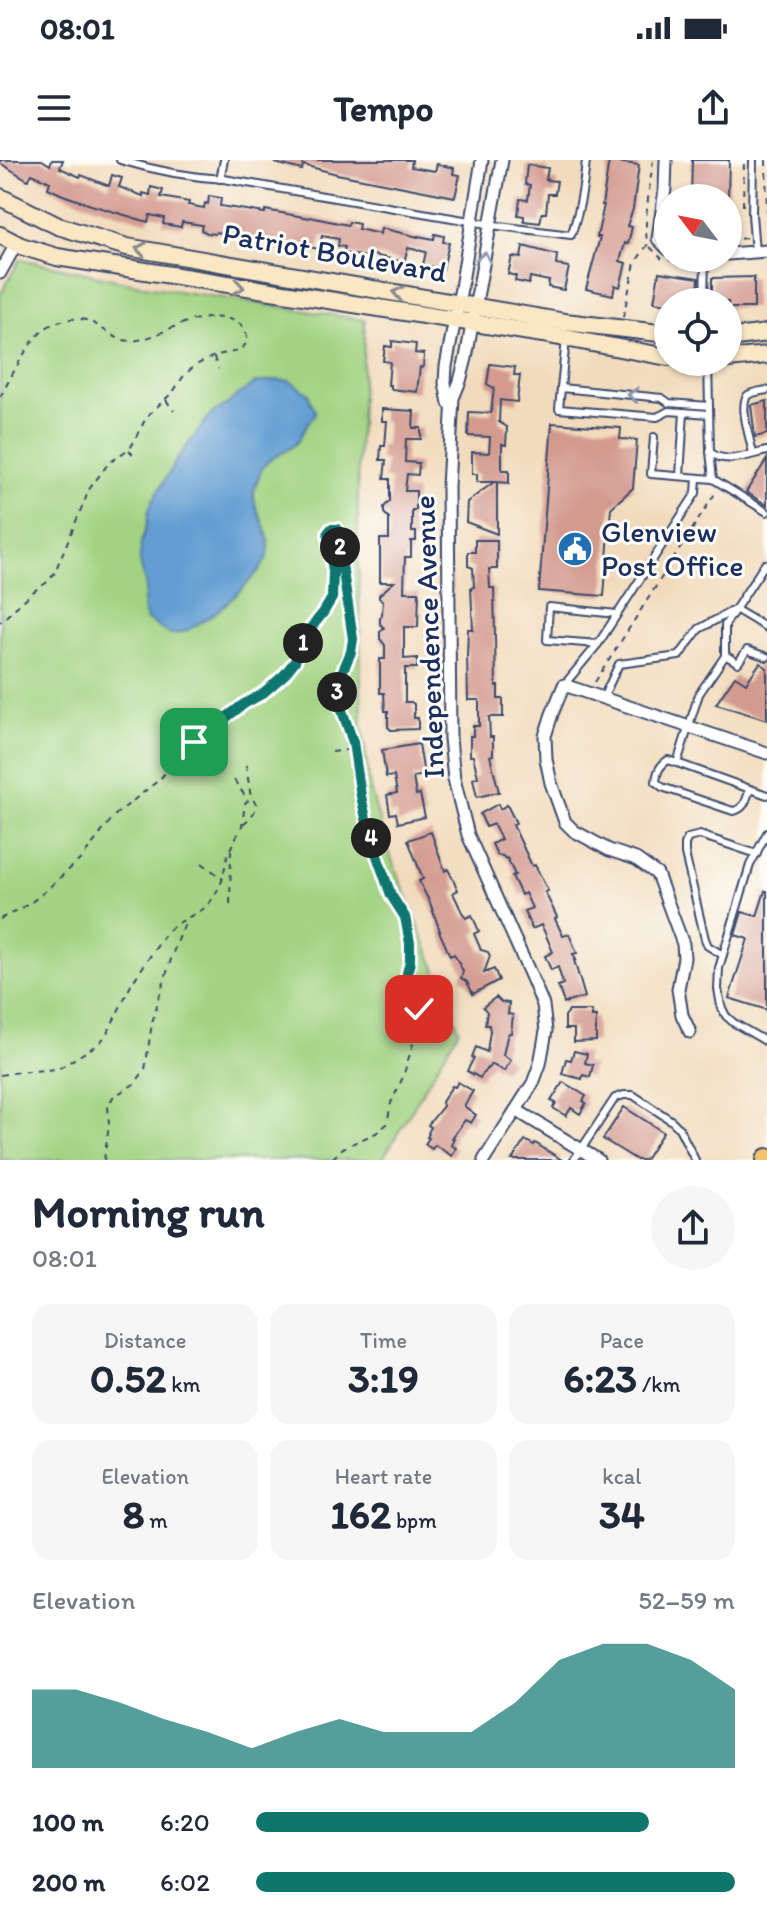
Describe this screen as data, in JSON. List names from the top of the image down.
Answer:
{
  "streets": {
    "main road": ["Patriot Boulevard"],
    "street": ["Independence Avenue"]
  },
  "crossings": [
    ["Patriot Boulevard", "Independence Avenue"]
  ],
  "places": {
    "public building": ["Glenview Post Office"]
  },
  "north": "top left",
  "page": {
    "status": "08:01",
    "header": "Tempo",
    "pins": [
      "2",
      "1",
      "3",
      "4"
    ],
    "heading": ["Morning run", "08:01"],
    "stats": [
      ["Distance", "0.52 km"],
      ["Time", "3:19"],
      ["Pace", "6:23 /km"],
      ["Elevation", "8 m"],
      ["Heart rate", "162 bpm"],
      ["kcal", "34"]
    ],
    "chart": ["Elevation", "52–59 m"],
    "list": [
      {
        "name": "100 m",
        "note": "6:20"
      },
      {
        "name": "200 m",
        "note": "6:02"
      }
    ]
  }
}
